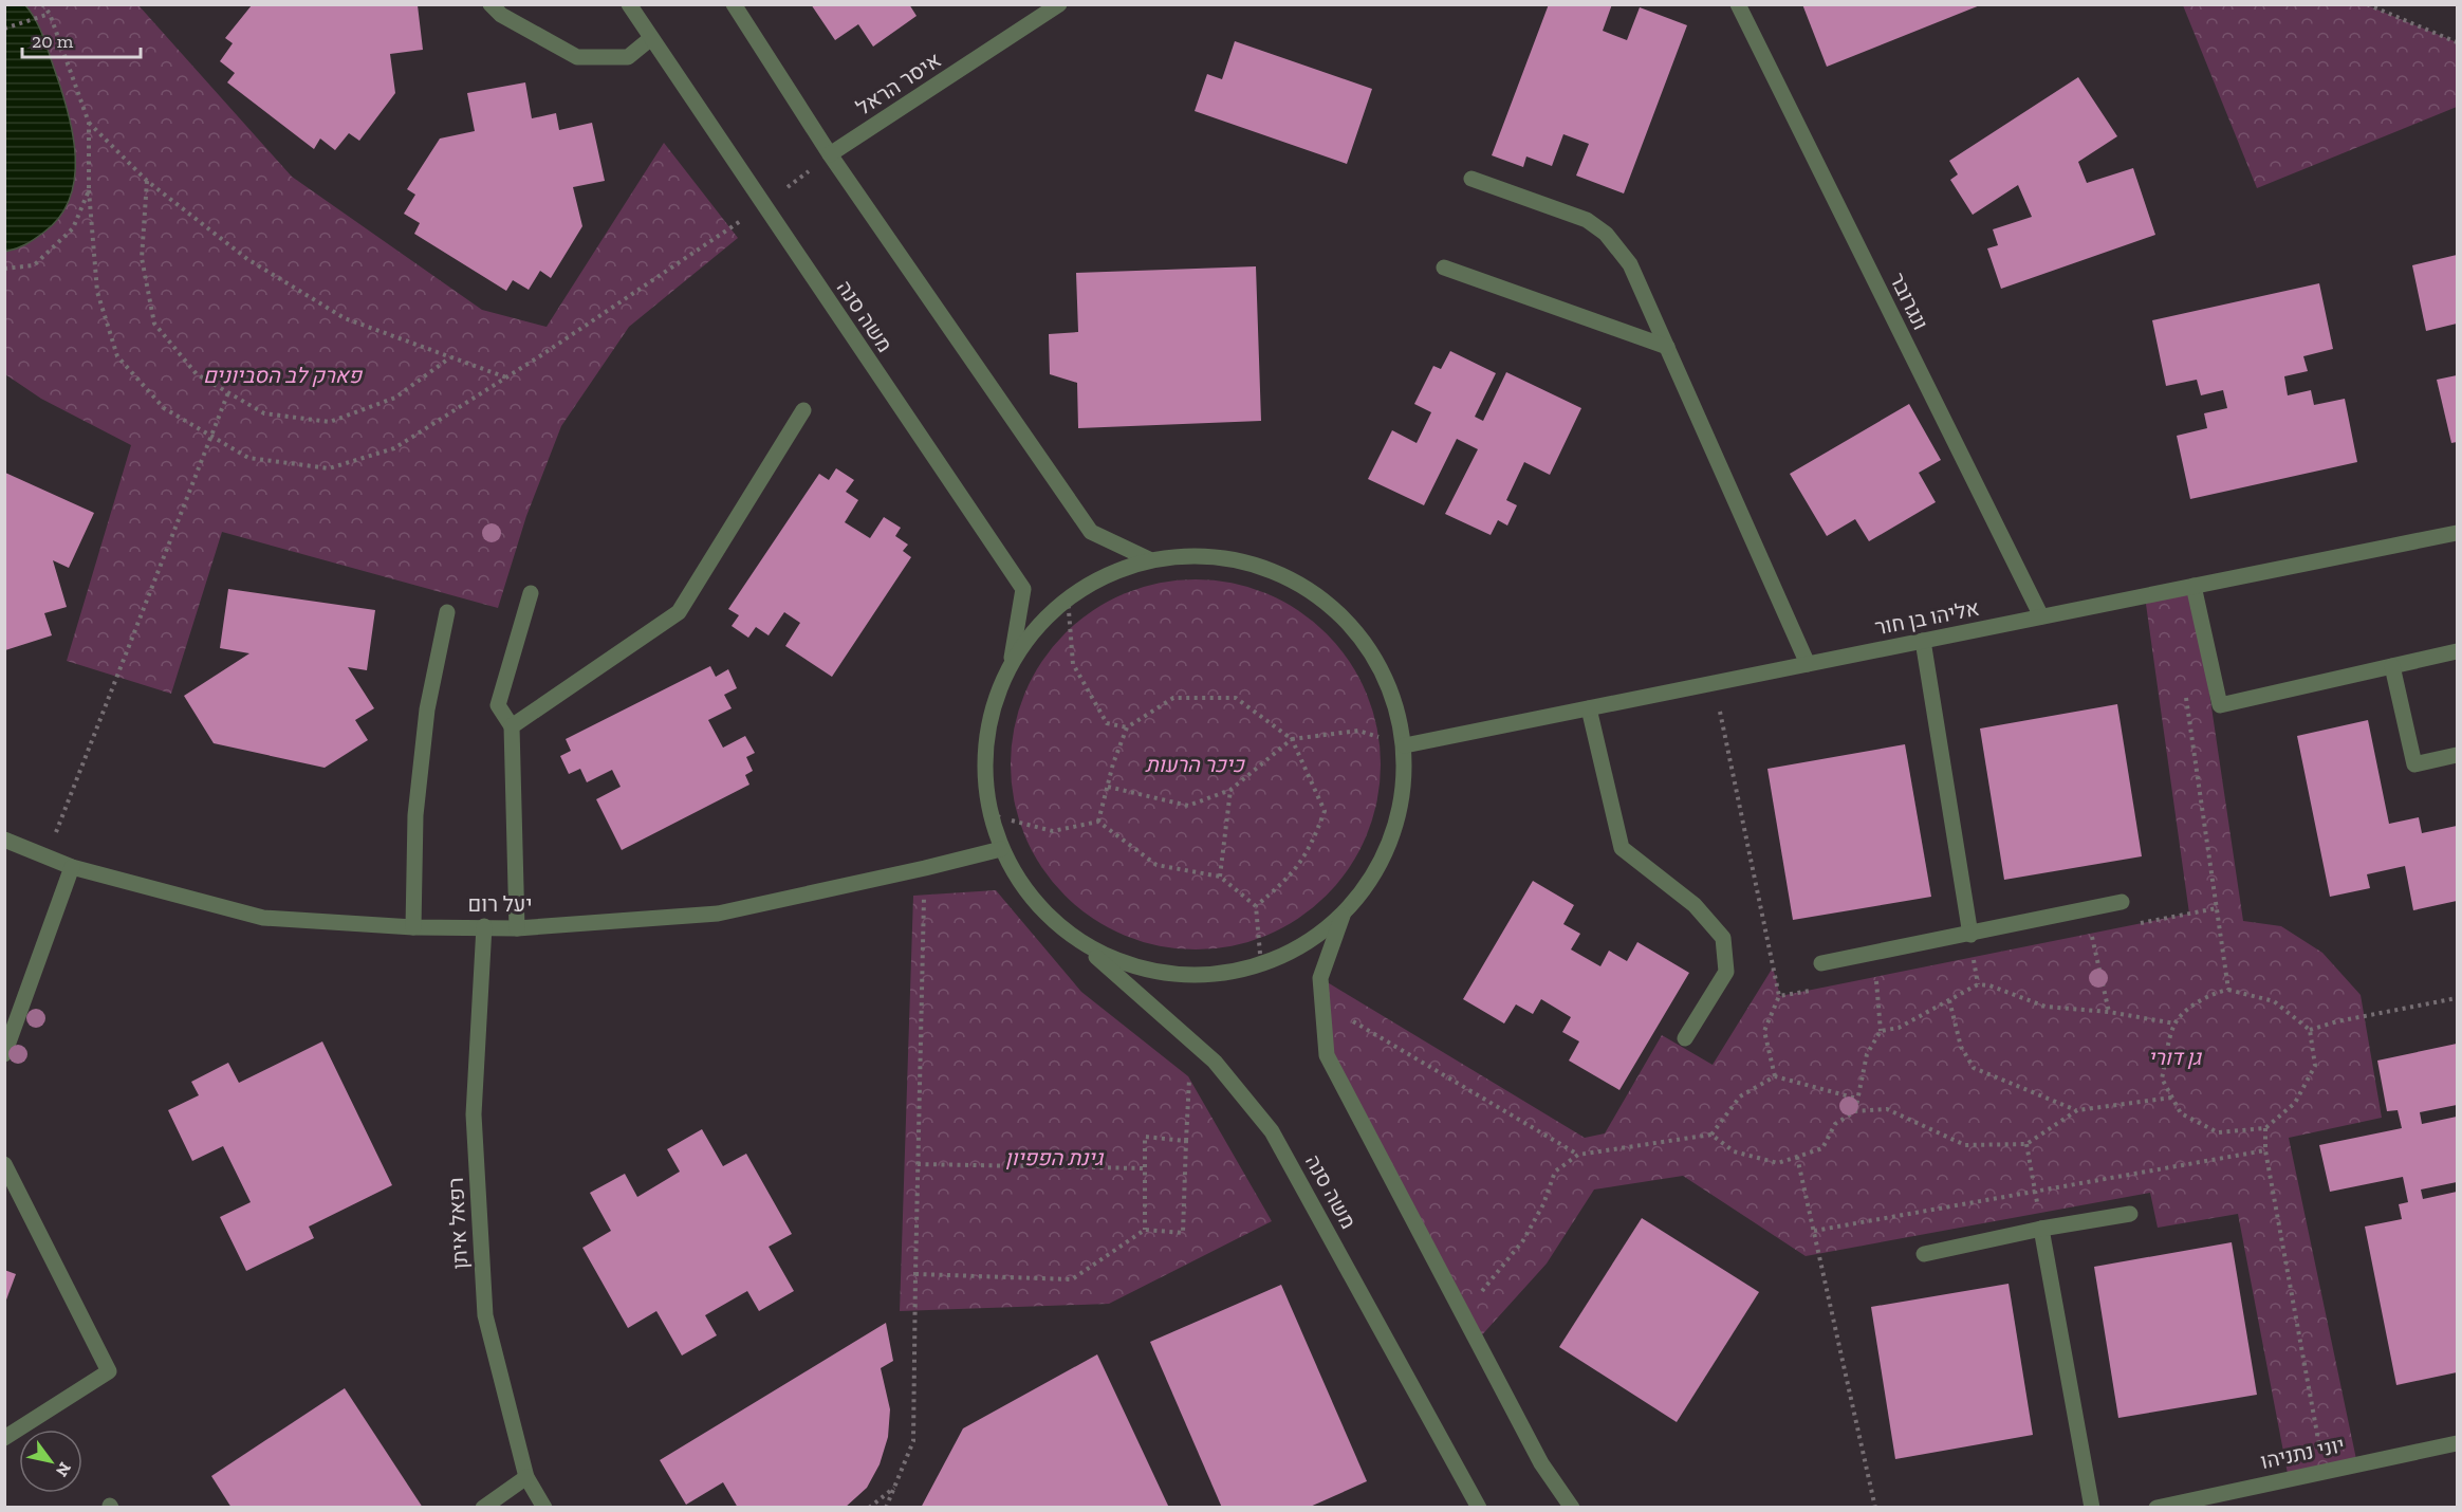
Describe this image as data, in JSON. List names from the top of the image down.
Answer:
{
  "streets": {
    "street": [
      "איסר הראל",
      "ונגרובר",
      "משה סנה",
      "אליהו בן חור",
      "יעל רום",
      "רפאל איתן",
      "יוני נתניהו"
    ]
  },
  "crossings": [
    ["ונגרובר", "אליהו בן חור"],
    ["משה סנה", "יעל רום"],
    ["יעל רום", "רפאל איתן"]
  ],
  "parks": [
    "פארק לב הסביונים",
    "כיכר הרעות",
    "גן דורי",
    "גינת הפפיון"
  ],
  "scale_bar": "20 m",
  "north": "bottom right"
}
